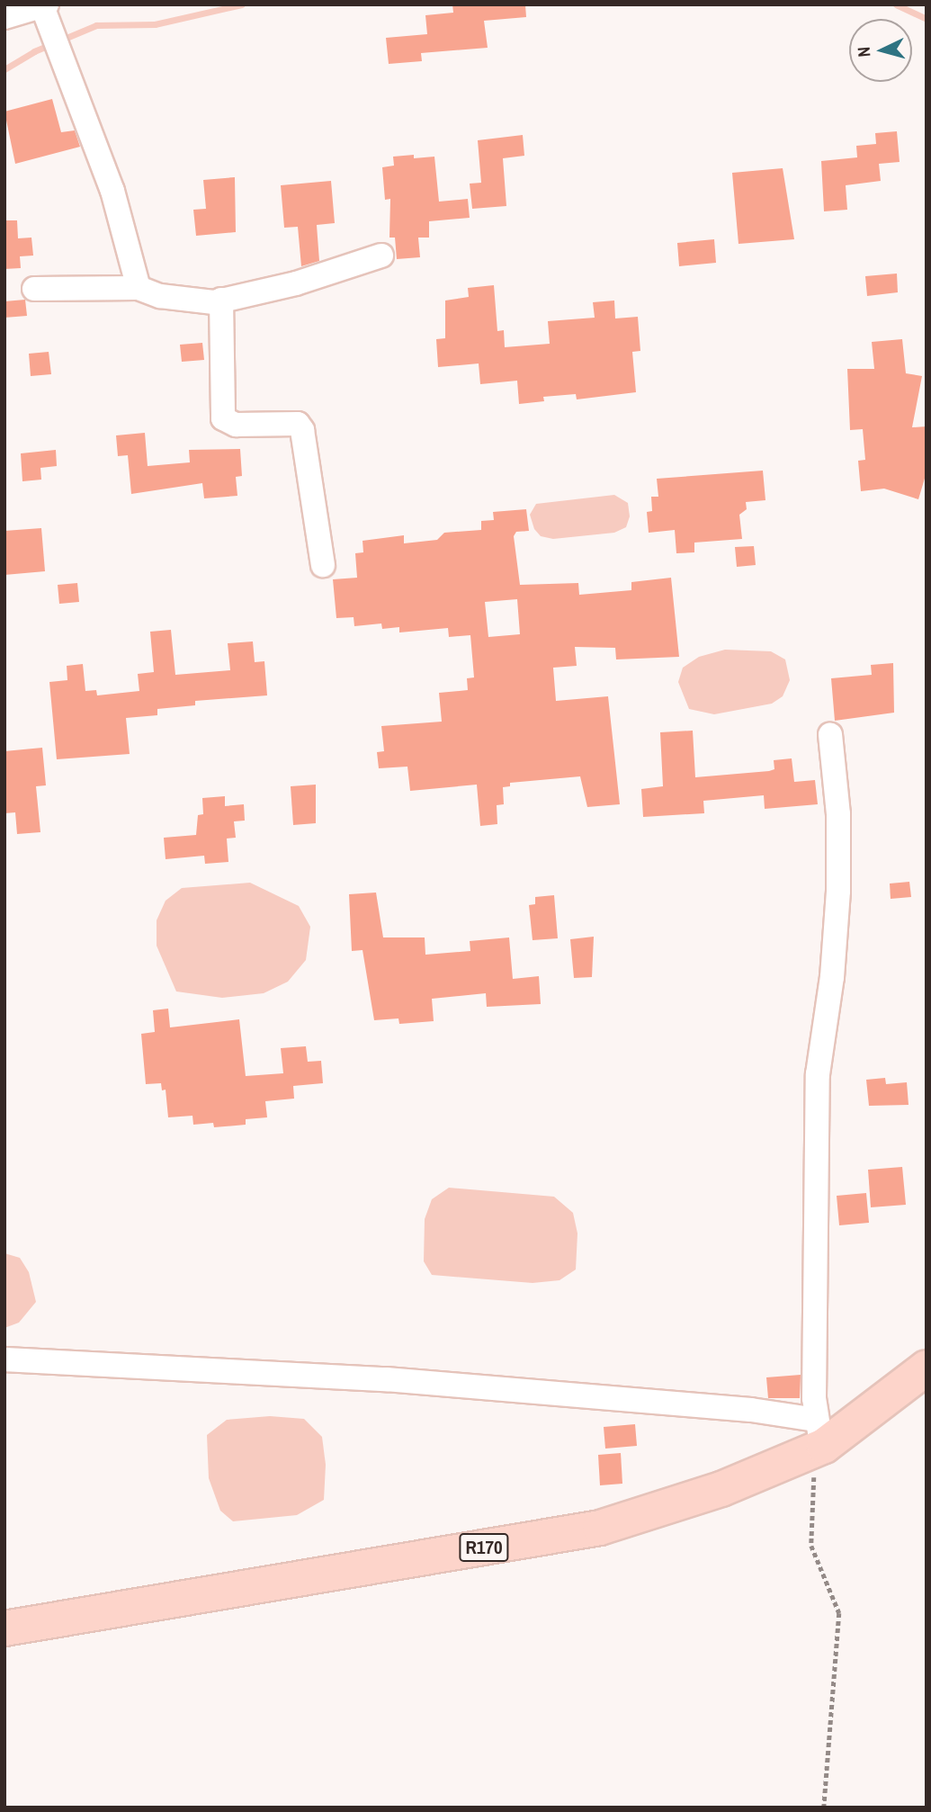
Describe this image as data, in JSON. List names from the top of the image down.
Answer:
{
  "streets": {
    "main road": ["R170"]
  },
  "north": "left"
}
